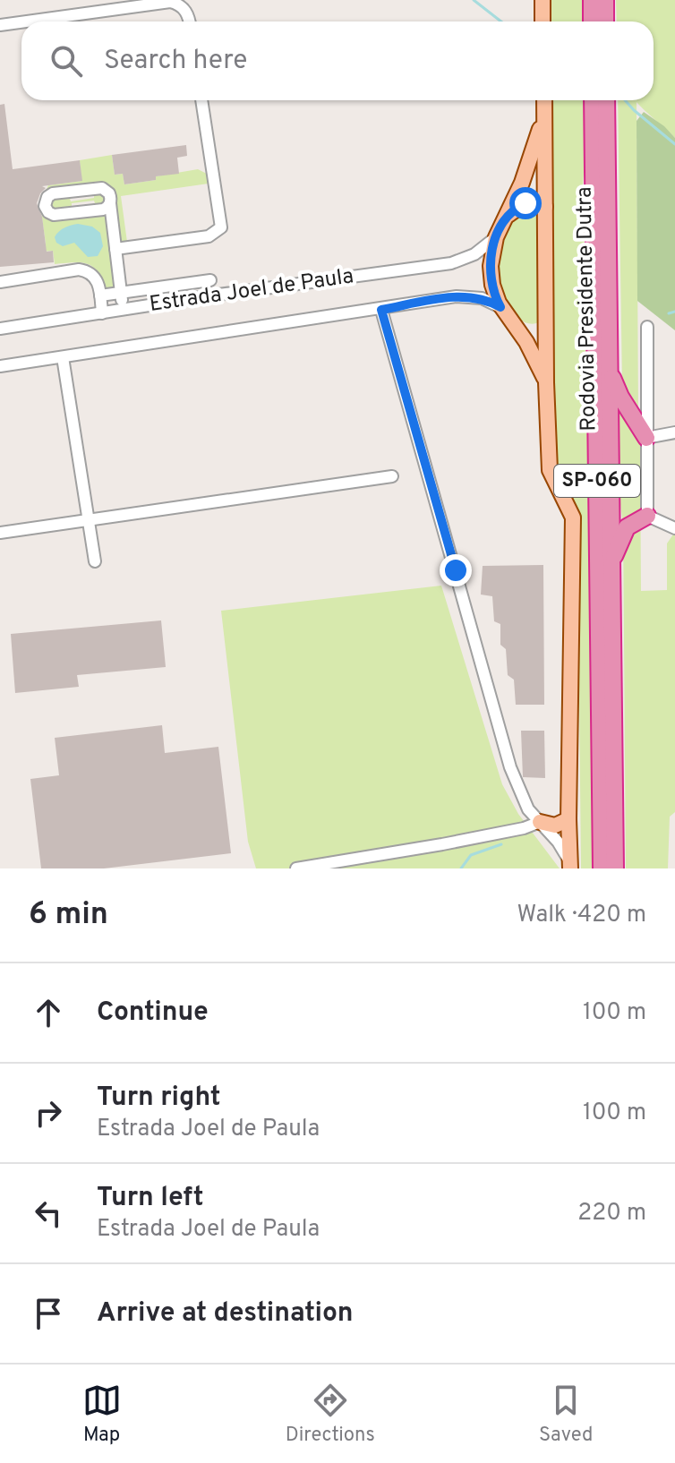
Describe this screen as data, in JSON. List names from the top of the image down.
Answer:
{
  "streets": {
    "highway": ["Rodovia Presidente Dutra", "SP-060"],
    "street": ["Estrada Joel de Paula"]
  },
  "page": {
    "search": "Search here",
    "heading": ["6 min", "Walk · 420 m"],
    "list": [
      ["Continue", "100 m"],
      ["Turn right", "Estrada Joel de Paula", "100 m"],
      ["Turn left", "Estrada Joel de Paula", "220 m"],
      "Arrive at destination"
    ],
    "nav": ["Map", "Directions", "Saved"]
  }
}
